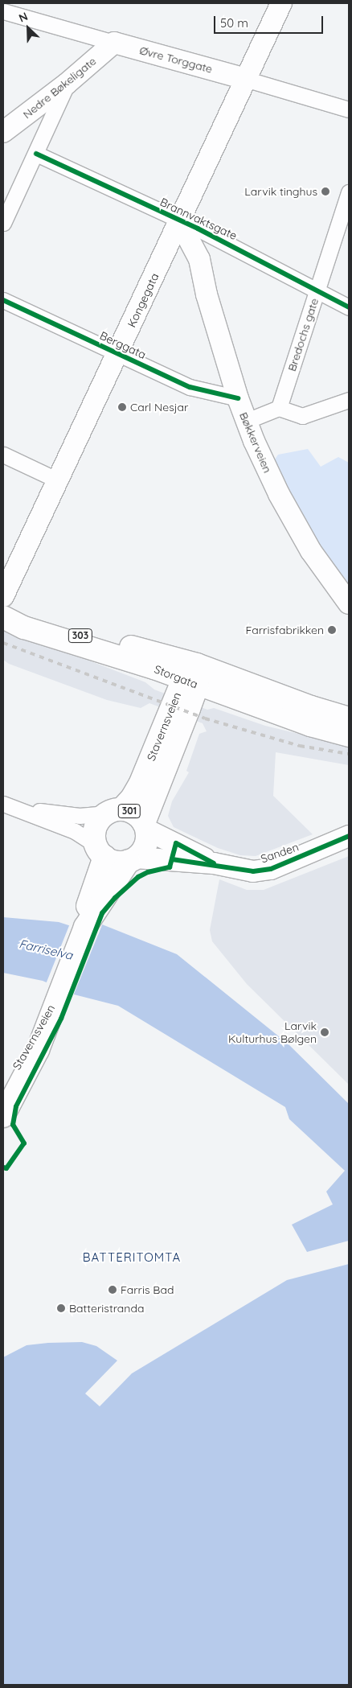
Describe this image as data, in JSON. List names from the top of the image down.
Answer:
{
  "streets": {
    "main road": [
      "Øvre Torggate",
      "Nedre Bøkeligate",
      "Kongegata",
      "Bøkkerveien",
      "303",
      "Storgata",
      "Stavernsveien",
      "301",
      "Sanden"
    ],
    "street": ["Brannvaktsgate", "Bredochs gate", "Berggata"]
  },
  "crossings": [
    ["Øvre Torggate", "Nedre Bøkeligate"],
    ["Øvre Torggate", "Kongegata"],
    ["Brannvaktsgate", "Kongegata"],
    ["Brannvaktsgate", "Bredochs gate"],
    ["Brannvaktsgate", "Bøkkerveien"],
    ["Kongegata", "Berggata"],
    ["Kongegata", "Bøkkerveien"],
    ["Berggata", "Bøkkerveien"],
    ["Storgata", "Stavernsveien"],
    ["Stavernsveien", "301"],
    ["Stavernsveien", "Sanden"],
    ["301", "Sanden"]
  ],
  "districts": ["BATTERITOMTA"],
  "water": ["Farriselva"],
  "places": [
    "Larvik tinghus",
    "Carl Nesjar",
    "Farrisfabrikken",
    "Larvik Kulturhus Bølgen",
    "Farris Bad",
    "Batteristranda"
  ],
  "scale_bar": "50 m",
  "north": "top left"
}
